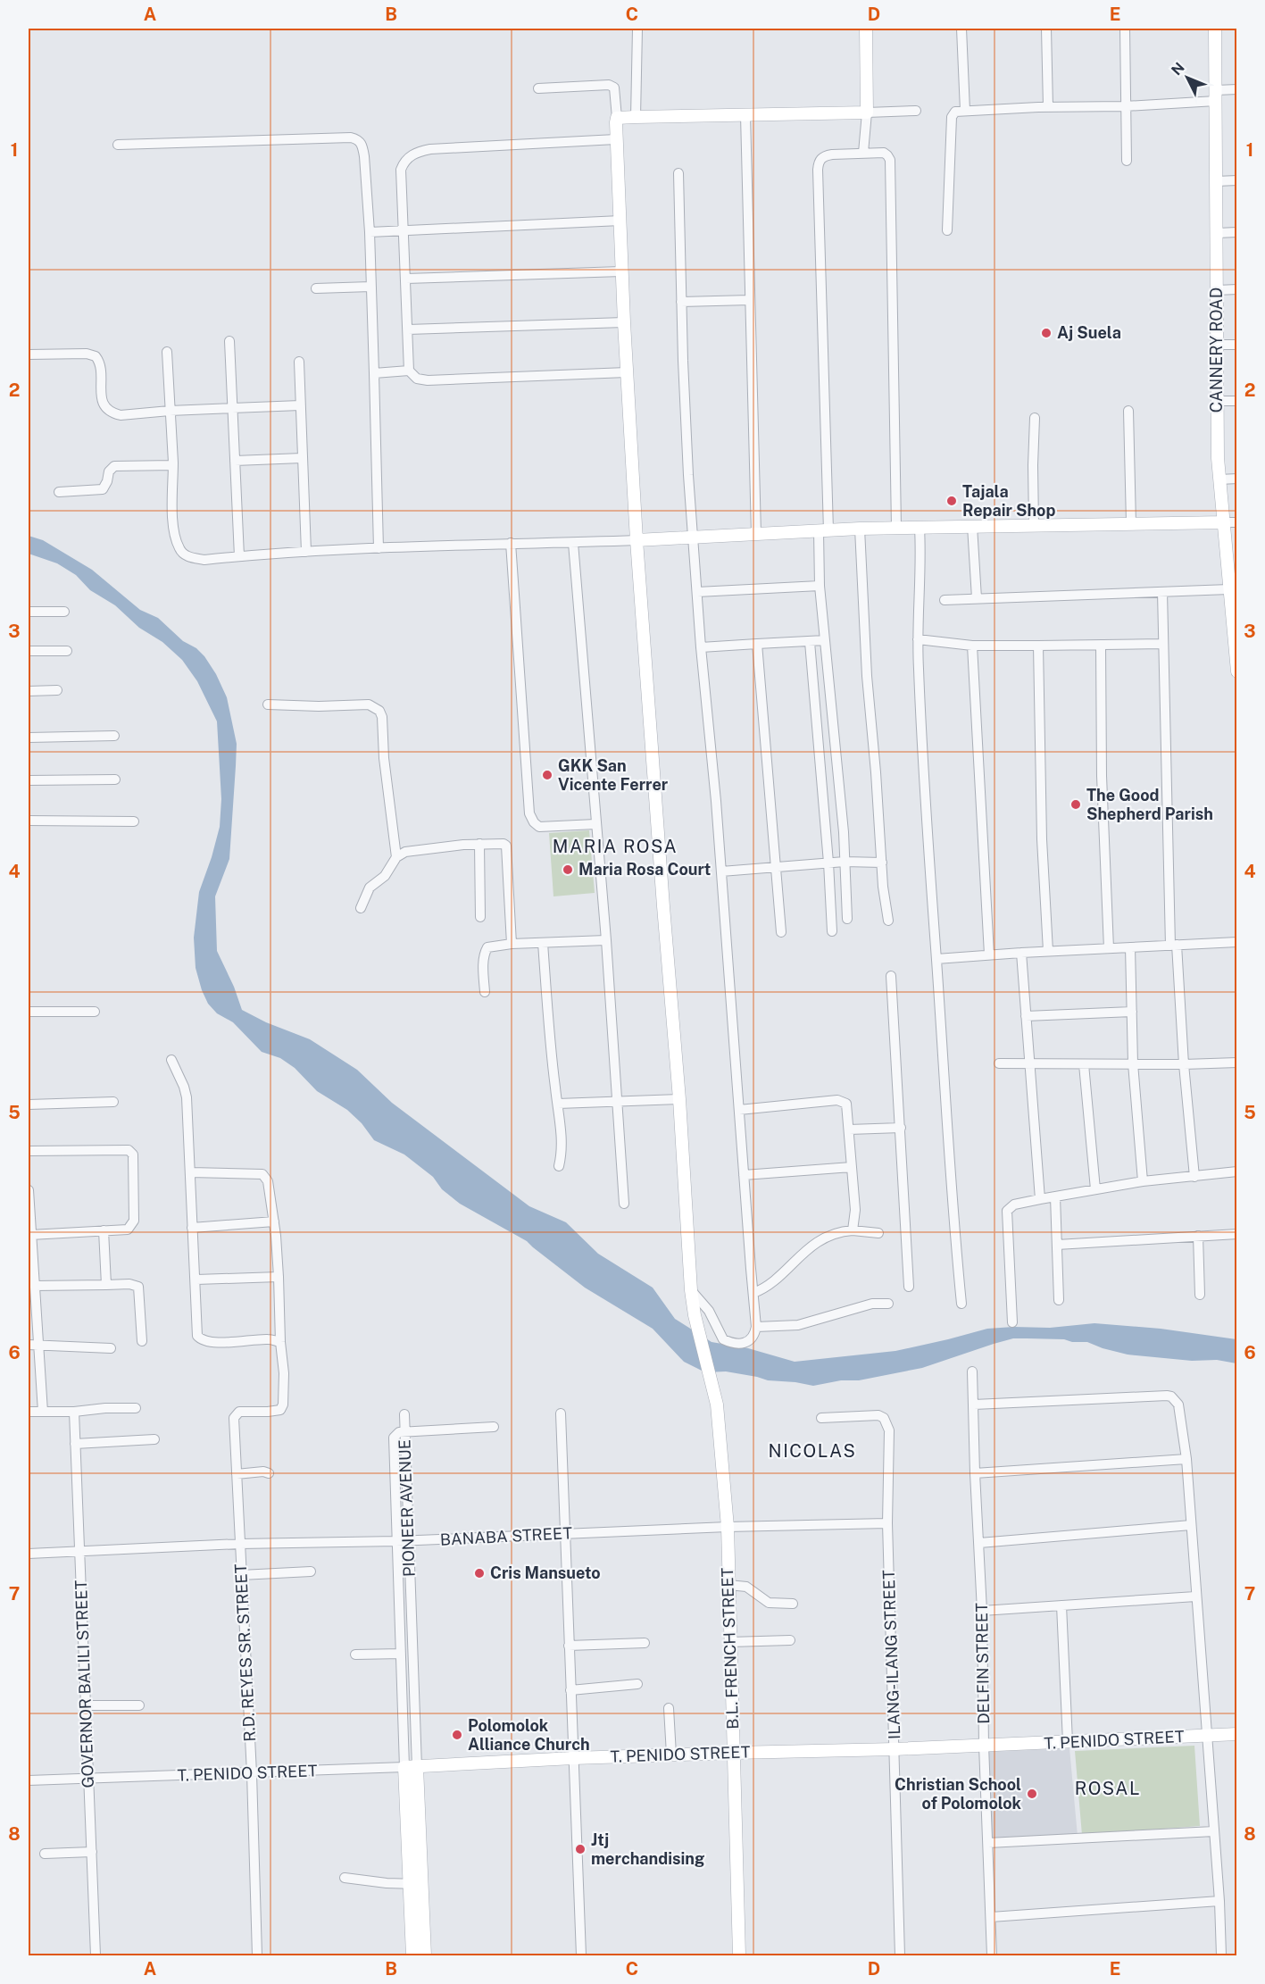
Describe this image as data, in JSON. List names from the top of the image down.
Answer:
{
  "streets": {
    "street": [
      "CANNERY ROAD",
      "PIONEER AVENUE",
      "BANABA STREET",
      "B.L. FRENCH STREET",
      "R.D. REYES SR. STREET",
      "ILANG-ILANG STREET",
      "DELFIN STREET",
      "GOVERNOR BALILI STREET",
      "T. PENIDO STREET"
    ]
  },
  "crossings": [
    ["PIONEER AVENUE", "BANABA STREET"],
    ["PIONEER AVENUE", "T. PENIDO STREET"],
    ["BANABA STREET", "B.L. FRENCH STREET"],
    ["BANABA STREET", "R.D. REYES SR. STREET"],
    ["BANABA STREET", "ILANG-ILANG STREET"],
    ["BANABA STREET", "GOVERNOR BALILI STREET"],
    ["B.L. FRENCH STREET", "T. PENIDO STREET"],
    ["R.D. REYES SR. STREET", "T. PENIDO STREET"],
    ["ILANG-ILANG STREET", "T. PENIDO STREET"],
    ["DELFIN STREET", "T. PENIDO STREET"],
    ["GOVERNOR BALILI STREET", "T. PENIDO STREET"]
  ],
  "districts": ["MARIA ROSA", "NICOLAS", "ROSAL"],
  "places": [
    "Aj Suela",
    "Tajala Repair Shop",
    "GKK San Vicente Ferrer",
    "The Good Shepherd Parish",
    "Maria Rosa Court",
    "Cris Mansueto",
    "Polomolok Alliance Church",
    "Christian School of Polomolok",
    "Jtj merchandising"
  ],
  "north": "top left",
  "grid": {
    "columns": [
      "A",
      "B",
      "C",
      "D",
      "E"
    ],
    "rows": [
      "1",
      "2",
      "3",
      "4",
      "5",
      "6",
      "7",
      "8"
    ]
  }
}
